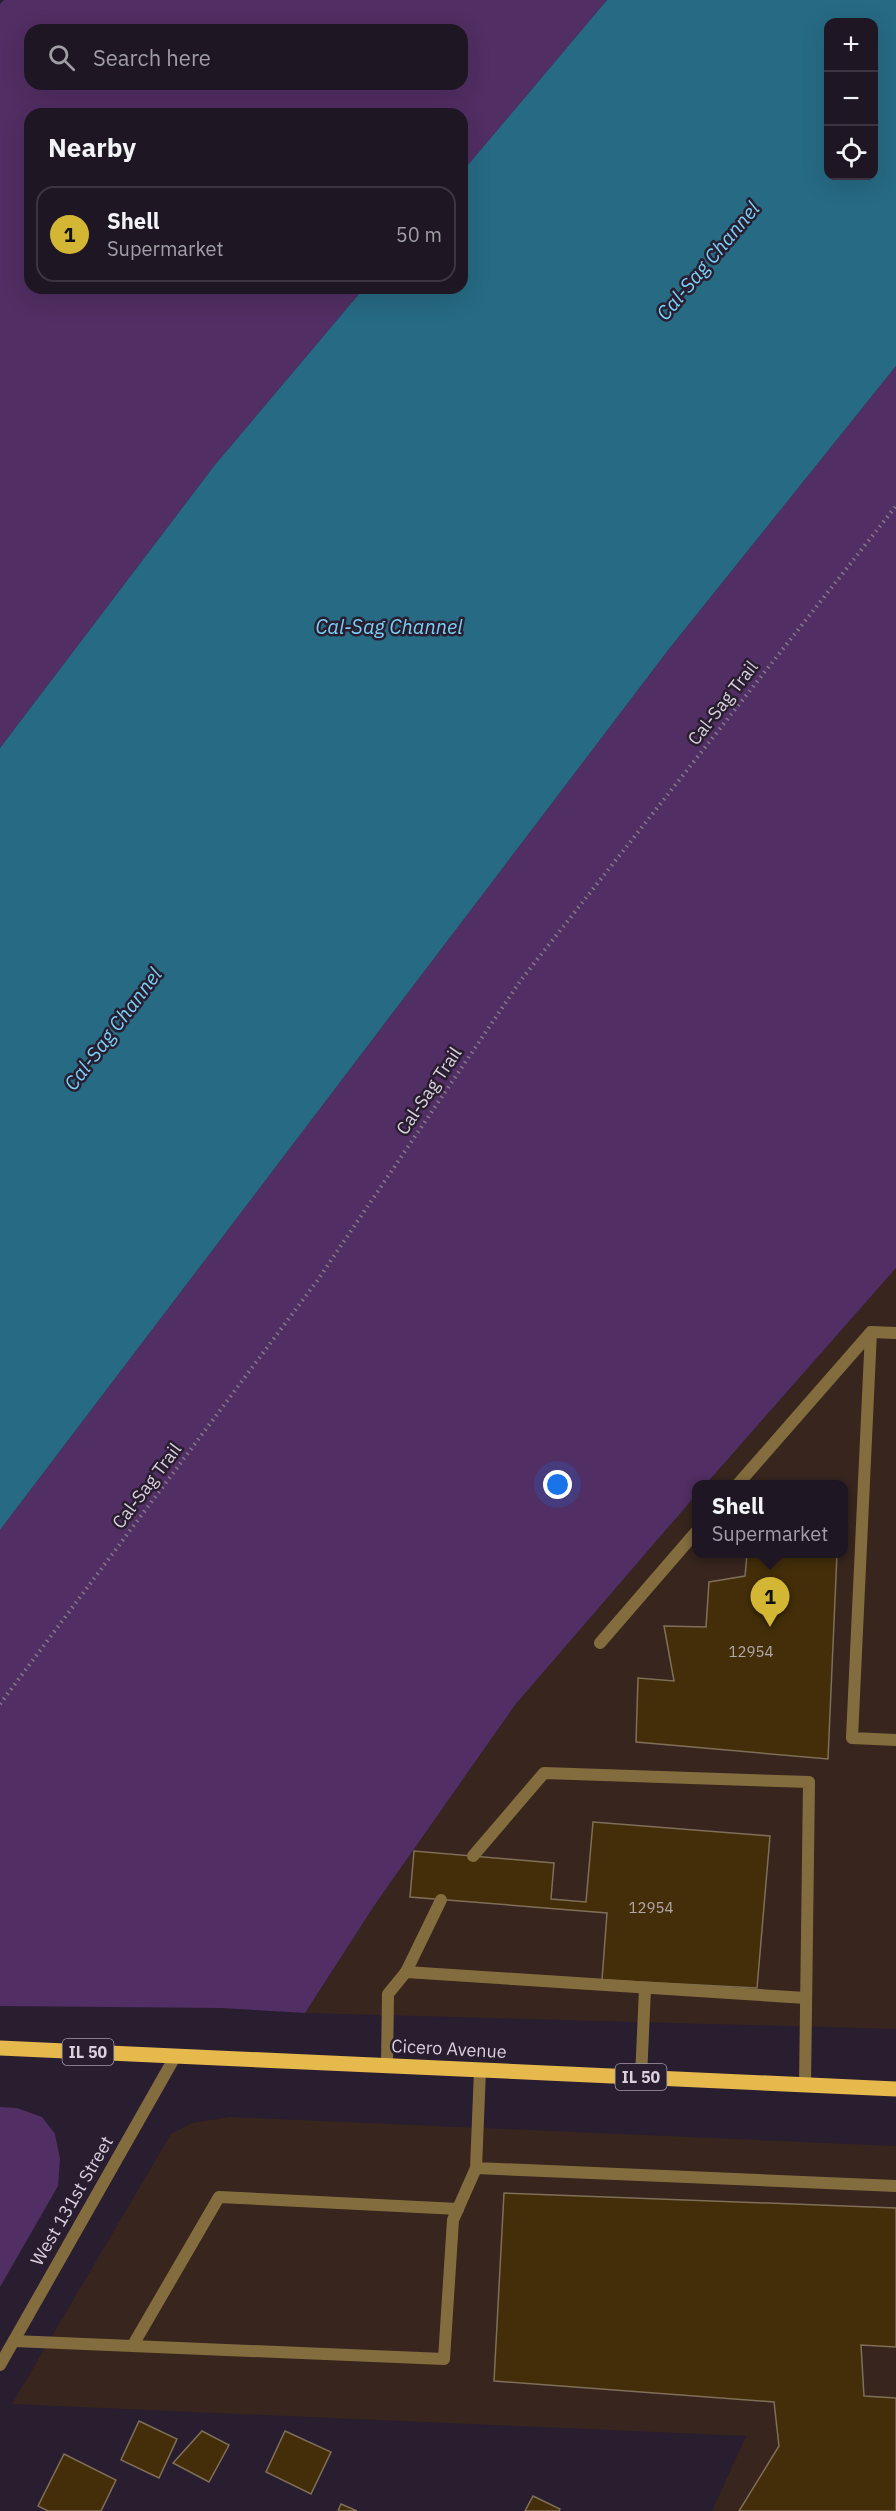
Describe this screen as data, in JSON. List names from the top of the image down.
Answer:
{
  "streets": {
    "main road": ["Cicero Avenue", "IL 50"],
    "street": ["West 131st Street"],
    "path": ["Cal-Sag Trail"]
  },
  "crossings": [
    ["Cicero Avenue", "West 131st Street"]
  ],
  "water": ["Cal-Sag Channel"],
  "house_numbers": ["12954", "12954"],
  "page": {
    "map_buttons": ["+", "−"],
    "search": "Search here",
    "heading": "Nearby",
    "list": [
      {
        "mark": "1",
        "name": "Shell",
        "note": "Supermarket",
        "value": "50 m"
      }
    ],
    "popup": ["Shell", "Supermarket"],
    "pins": "1"
  }
}
